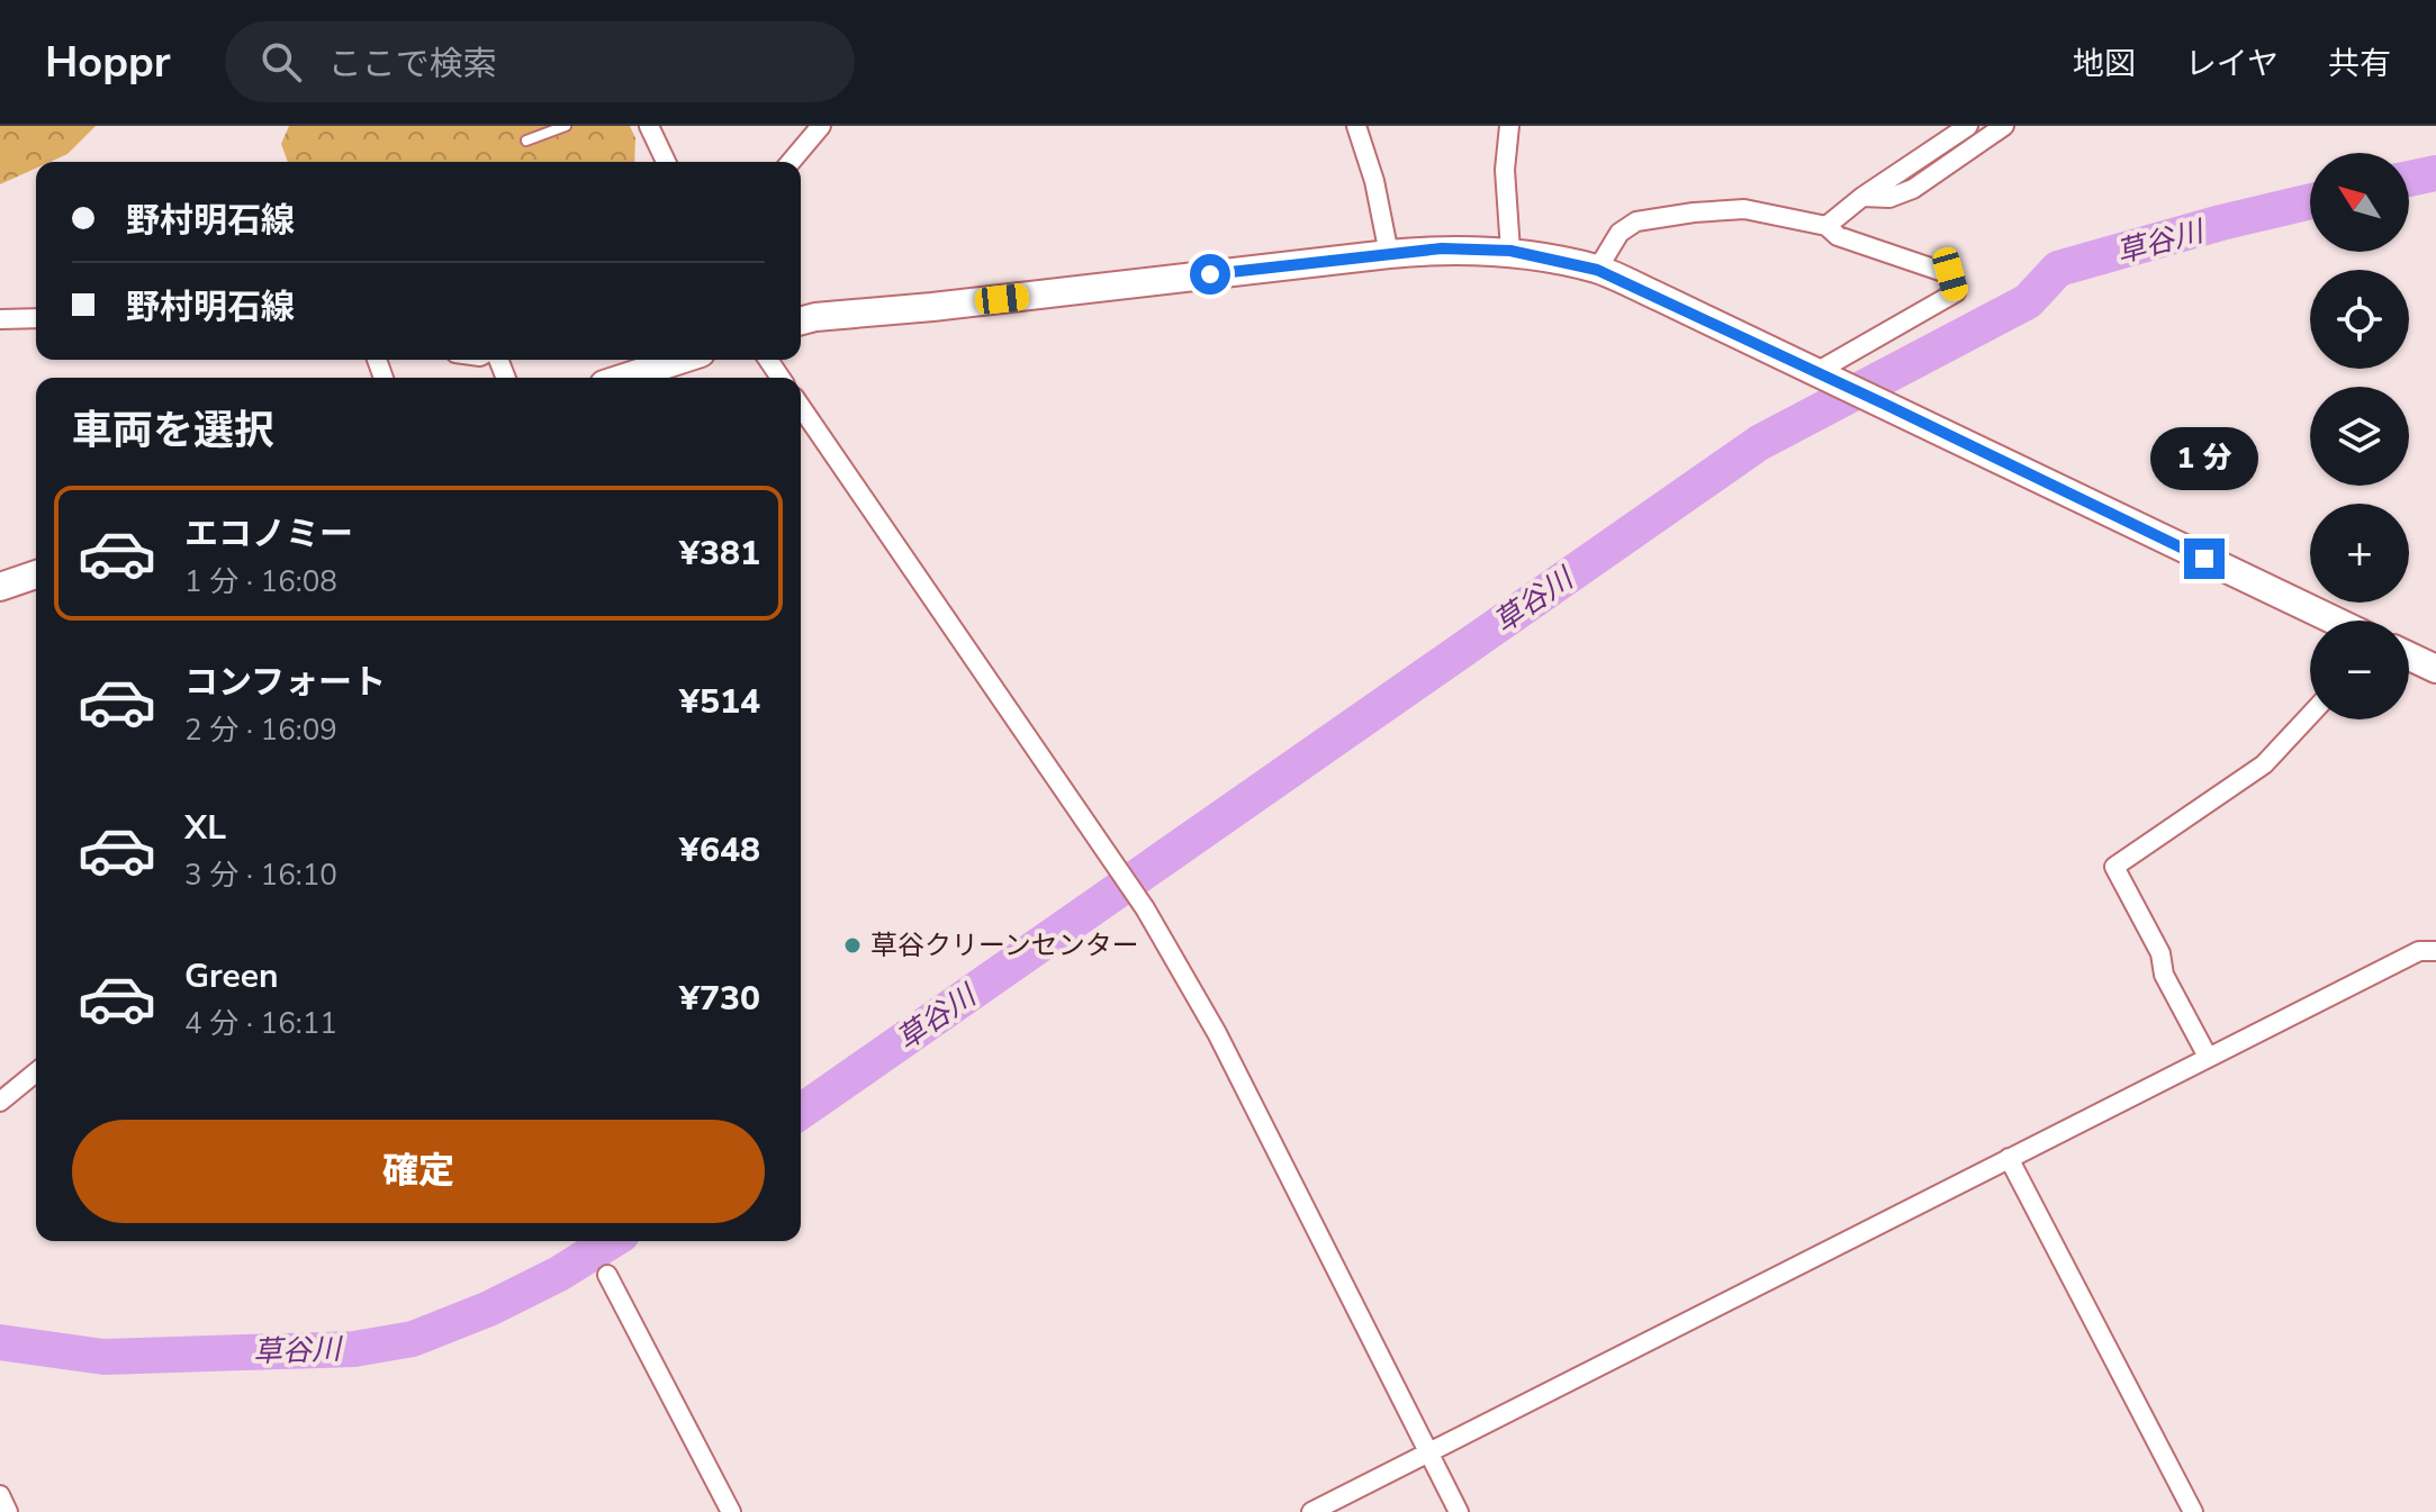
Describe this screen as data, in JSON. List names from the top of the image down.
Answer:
{
  "water": ["草谷川"],
  "places": ["草谷クリーンセンター"],
  "north": "top left",
  "page": {
    "header": "Hoppr",
    "search": "ここで検索",
    "nav": ["地図", "レイヤ", "共有"],
    "map_buttons": ["+", "−"],
    "banner": ["野村明石線", "野村明石線"],
    "heading": "車両を選択",
    "bubble": "1 分",
    "list": [
      {
        "name": "エコノミー",
        "note": "1 分 · 16:08",
        "value": "¥381"
      },
      {
        "name": "コンフォート",
        "note": "2 分 · 16:09",
        "value": "¥514"
      },
      {
        "name": "XL",
        "note": "3 分 · 16:10",
        "value": "¥648"
      },
      {
        "name": "Green",
        "note": "4 分 · 16:11",
        "value": "¥730"
      }
    ],
    "buttons": "確定"
  }
}
